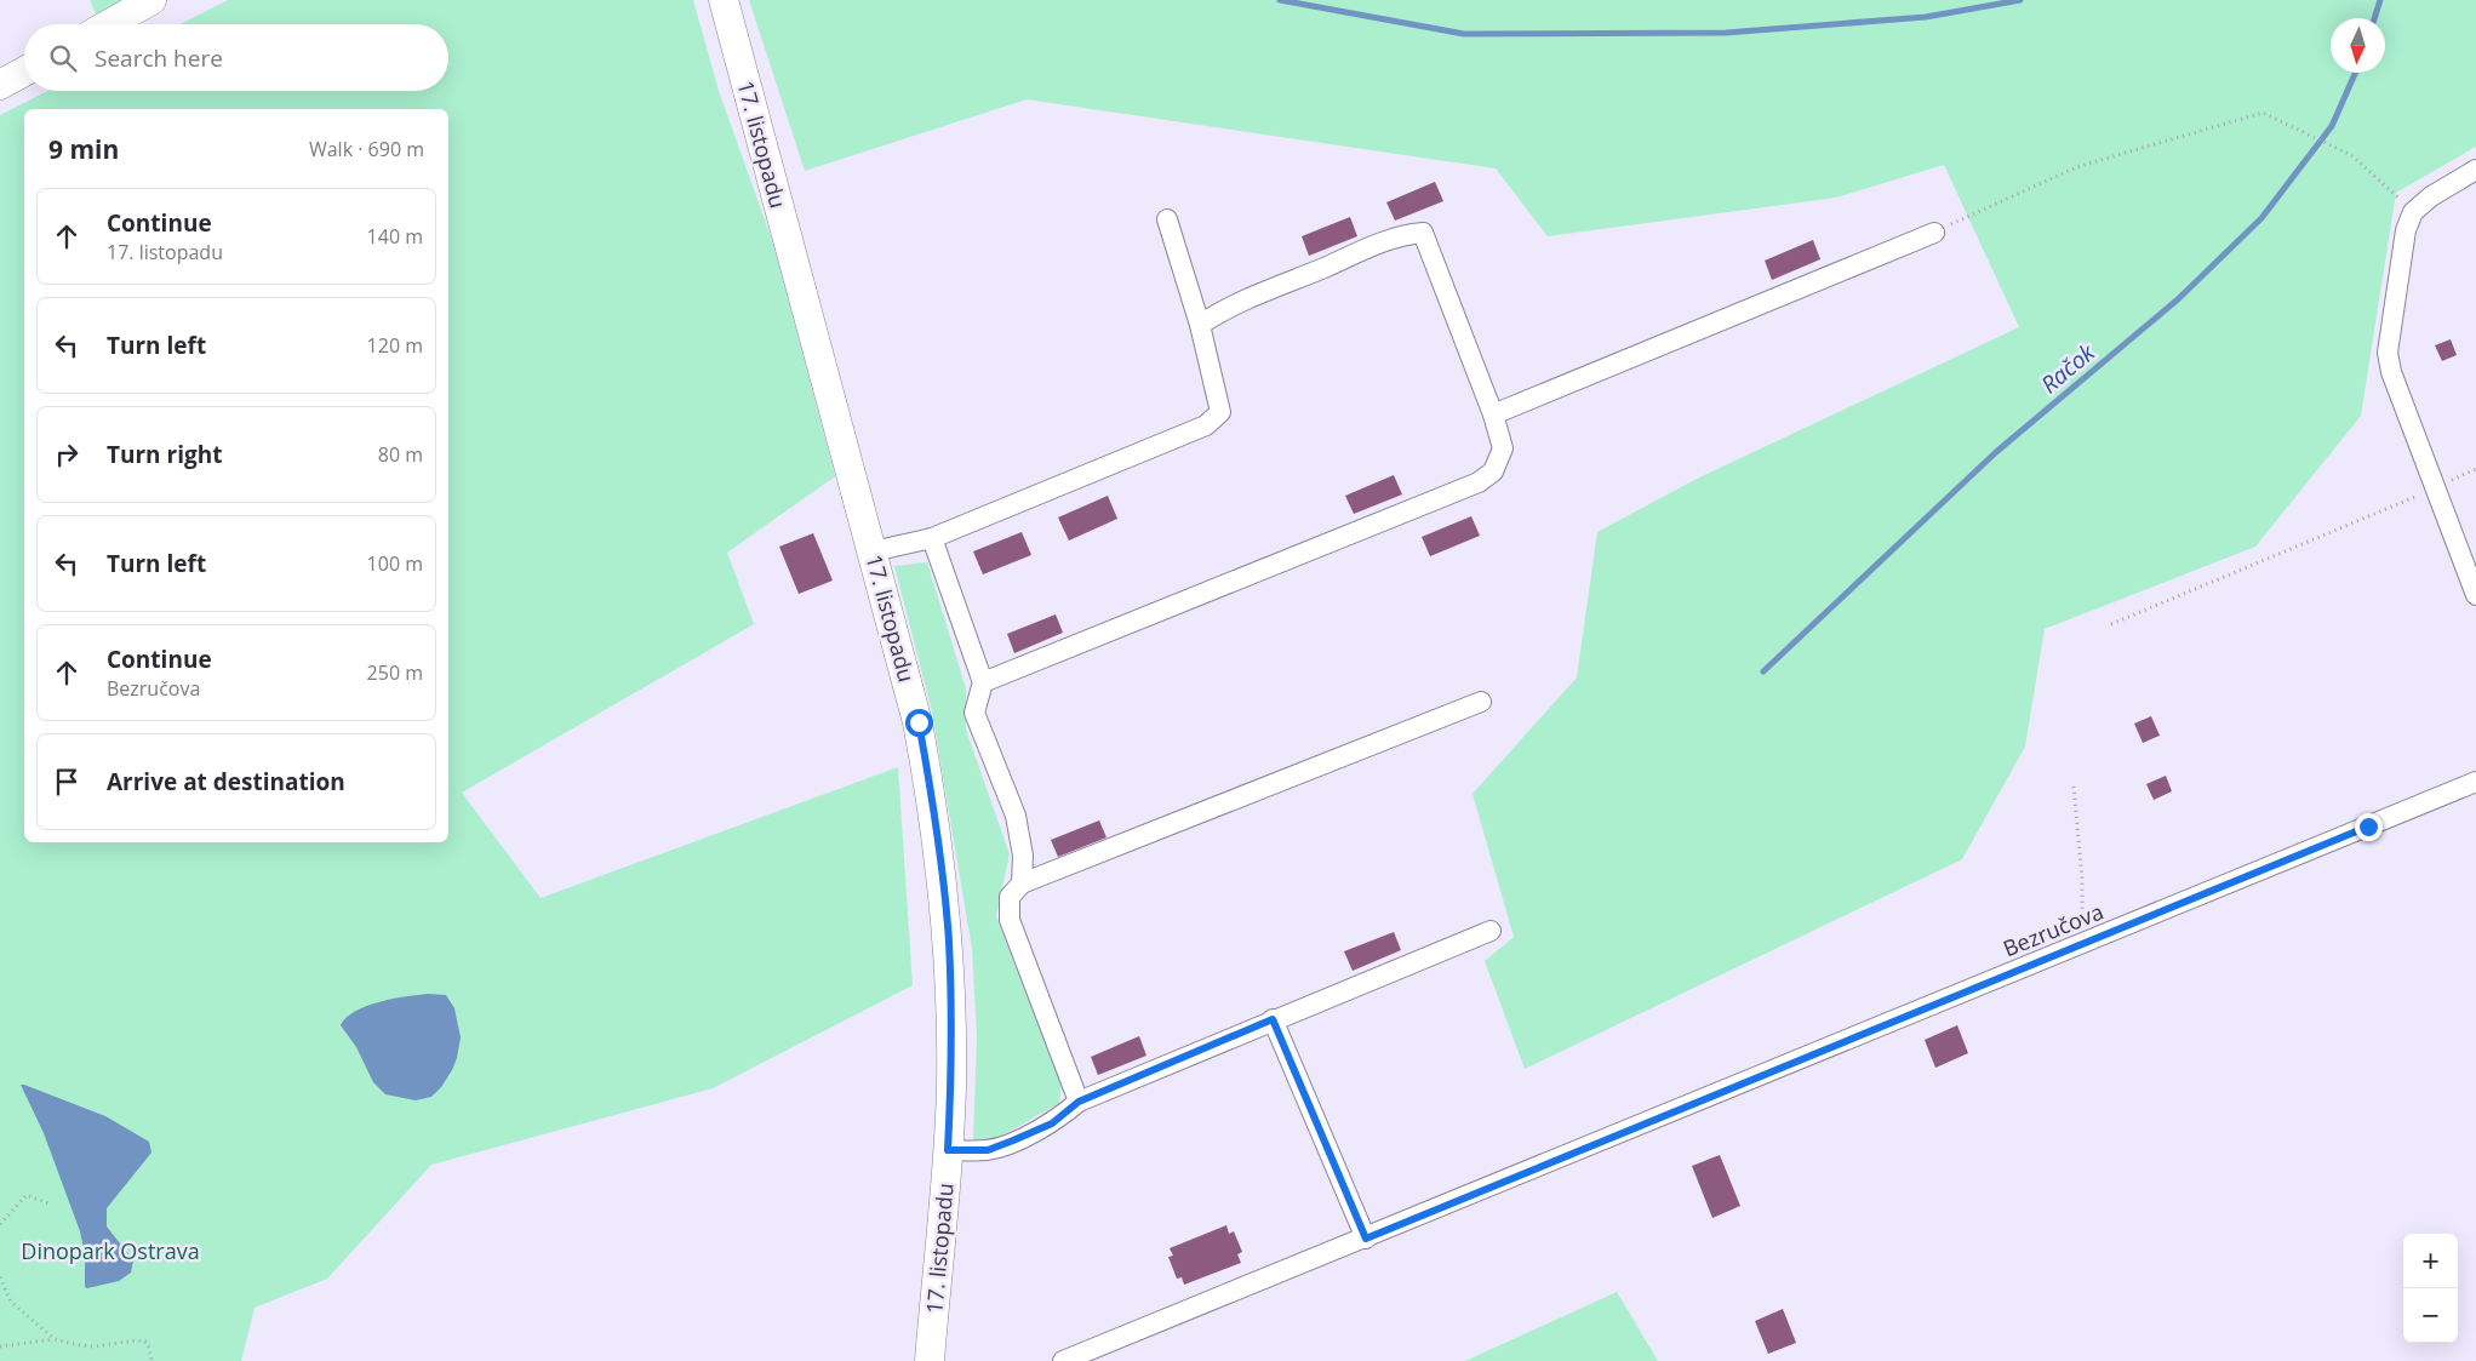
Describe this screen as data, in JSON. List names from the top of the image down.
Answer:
{
  "streets": {
    "main road": ["17. listopadu"],
    "street": ["Bezručova"]
  },
  "water": ["Račok"],
  "parks": ["Dinopark Ostrava"],
  "north": "bottom",
  "page": {
    "search": "Search here",
    "heading": ["9 min", "Walk · 690 m"],
    "list": [
      ["Continue", "17. listopadu", "140 m"],
      ["Turn left", "120 m"],
      ["Turn right", "80 m"],
      ["Turn left", "100 m"],
      ["Continue", "Bezručova", "250 m"],
      "Arrive at destination"
    ],
    "map_buttons": ["+", "−"]
  }
}
